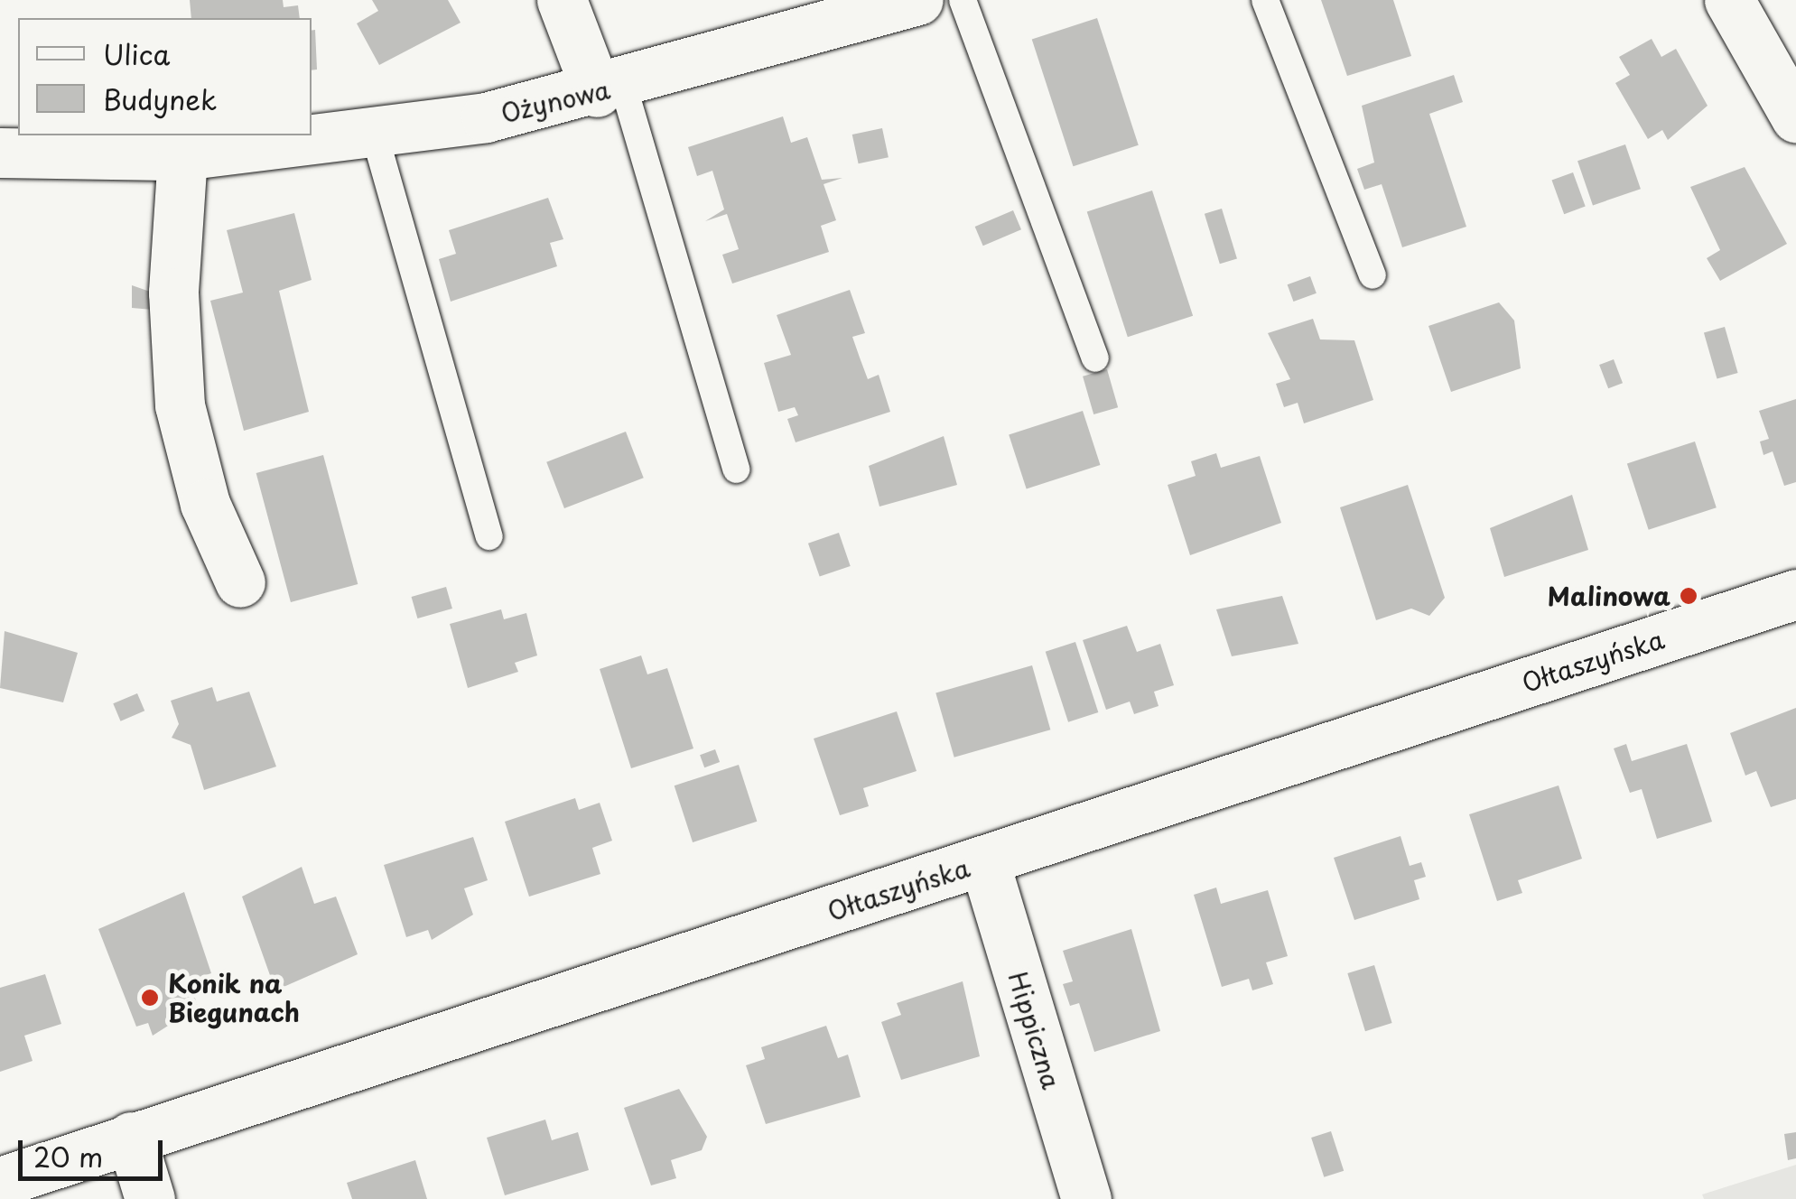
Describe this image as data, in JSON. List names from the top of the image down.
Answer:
{
  "streets": {
    "street": ["Ożynowa", "Ołtaszyńska", "Hippiczna"]
  },
  "crossings": [
    ["Ołtaszyńska", "Hippiczna"]
  ],
  "places": ["Malinowa", "Konik na Biegunach"],
  "legend": ["Ulica", "Budynek"],
  "scale_bar": "20 m"
}
